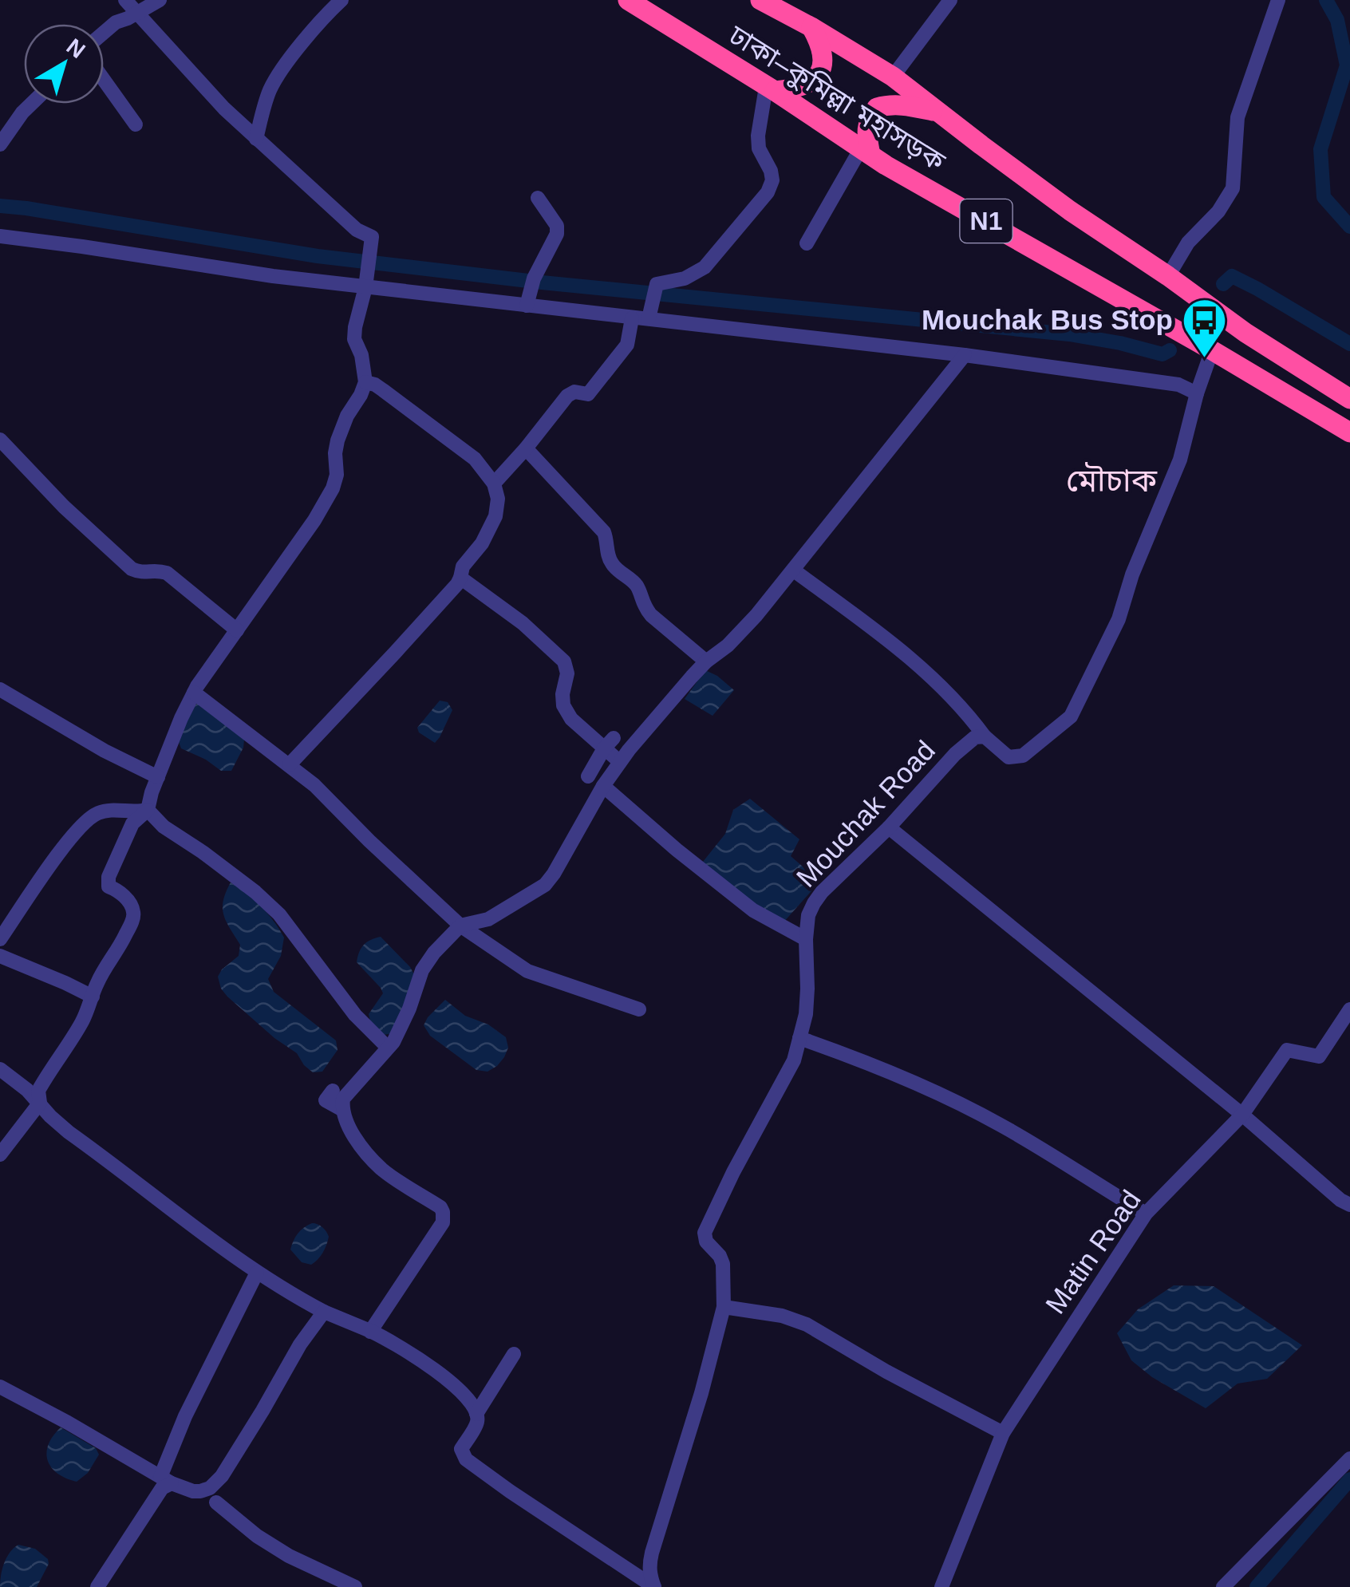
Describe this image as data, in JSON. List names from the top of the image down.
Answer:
{
  "streets": {
    "highway": ["ঢাকা–কুমিল্লা মহাসড়ক", "N1"],
    "street": ["Mouchak Road", "Matin Road"]
  },
  "districts": ["মৌচাক"],
  "places": {
    "bus stop": ["Mouchak Bus Stop"]
  },
  "north": "top right"
}
